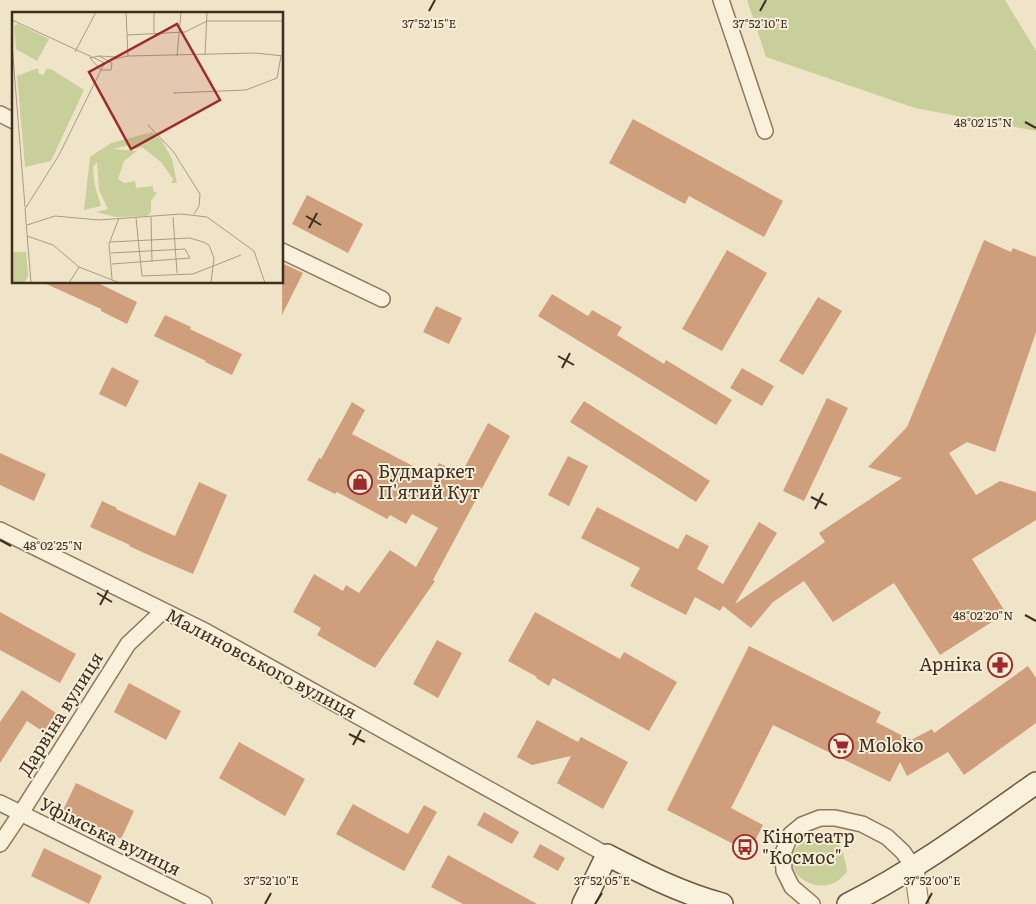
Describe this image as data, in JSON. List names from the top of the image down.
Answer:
{
  "streets": {
    "main road": ["Малиновського вулиця"],
    "street": ["Дарвіна вулиця", "Уфімська вулиця"]
  },
  "crossings": [
    ["Малиновського вулиця", "Дарвіна вулиця"],
    ["Дарвіна вулиця", "Уфімська вулиця"]
  ],
  "places": {
    "shop": ["Будмаркет П'ятий Кут"],
    "pharmacy": ["Арніка"],
    "supermarket": ["Moloko"],
    "bus stop": ["Кінотеатр \"Космос\""]
  },
  "coordinates": [
    "37°52'15\"E",
    "37°52'10\"E",
    "48°02'15\"N",
    "48°02'25\"N",
    "48°02'20\"N",
    "37°52'05\"E",
    "37°52'00\"E"
  ]
}
